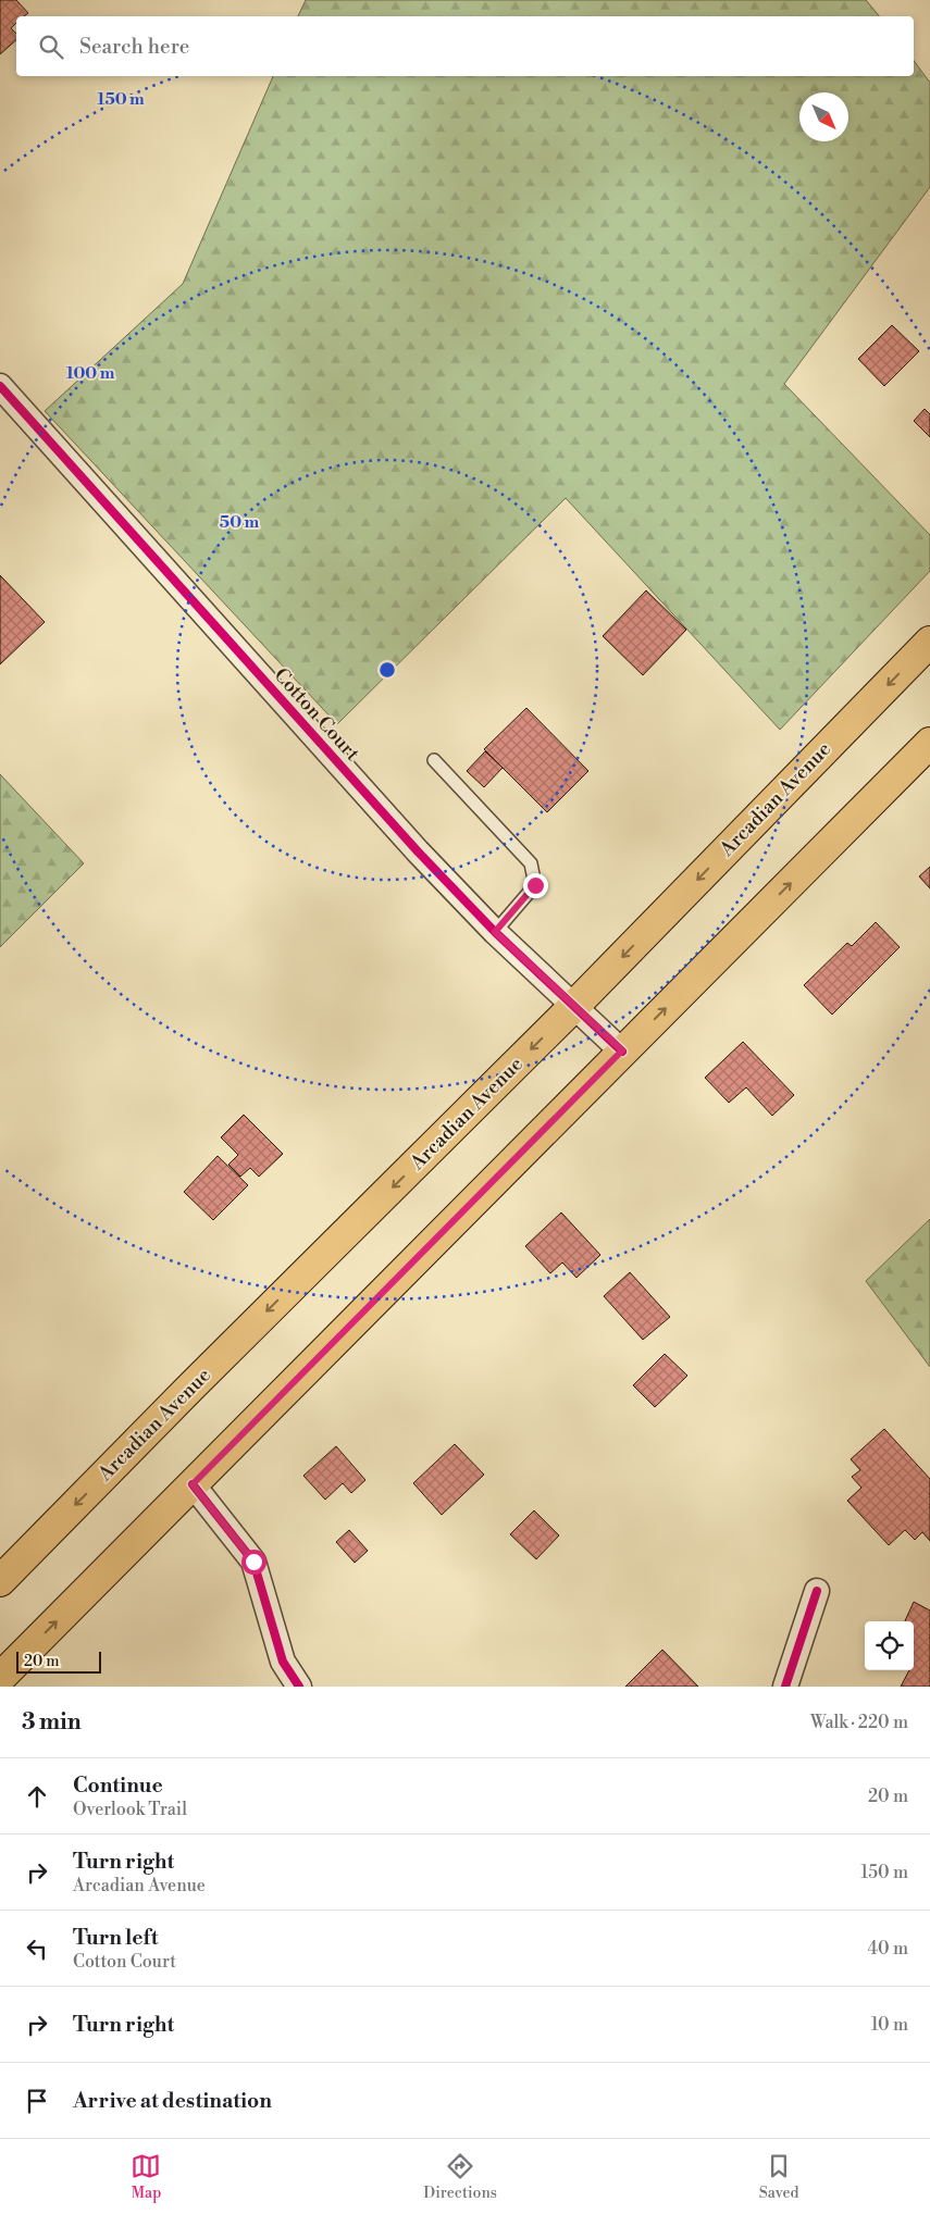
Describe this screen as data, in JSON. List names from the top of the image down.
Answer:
{
  "streets": {
    "main road": ["Arcadian Avenue"],
    "street": ["Cotton Court"]
  },
  "crossings": [
    ["Cotton Court", "Arcadian Avenue"]
  ],
  "scale_bar": "20 m",
  "north": "bottom right",
  "page": {
    "search": "Search here",
    "scale": "20 m",
    "heading": ["3 min", "Walk · 220 m"],
    "list": [
      ["Continue", "Overlook Trail", "20 m"],
      ["Turn right", "Arcadian Avenue", "150 m"],
      ["Turn left", "Cotton Court", "40 m"],
      ["Turn right", "10 m"],
      "Arrive at destination"
    ],
    "nav": ["Map", "Directions", "Saved"]
  },
  "rings": ["150 m", "100 m", "50 m"]
}
